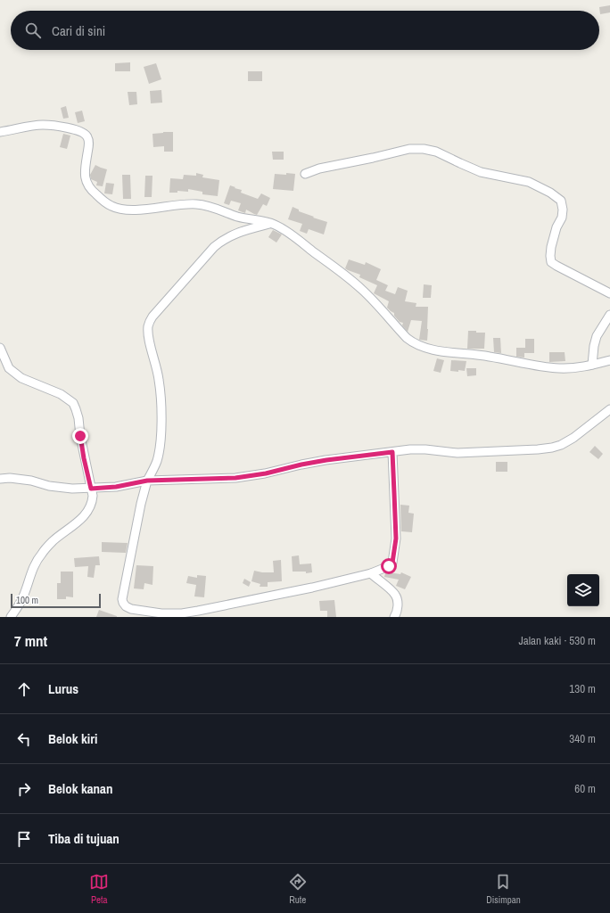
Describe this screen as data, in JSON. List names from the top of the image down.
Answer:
{
  "scale_bar": "100 m",
  "page": {
    "search": "Cari di sini",
    "scale": "100 m",
    "heading": ["7 mnt", "Jalan kaki · 530 m"],
    "list": [
      ["Lurus", "130 m"],
      ["Belok kiri", "340 m"],
      ["Belok kanan", "60 m"],
      "Tiba di tujuan"
    ],
    "nav": ["Peta", "Rute", "Disimpan"]
  }
}
